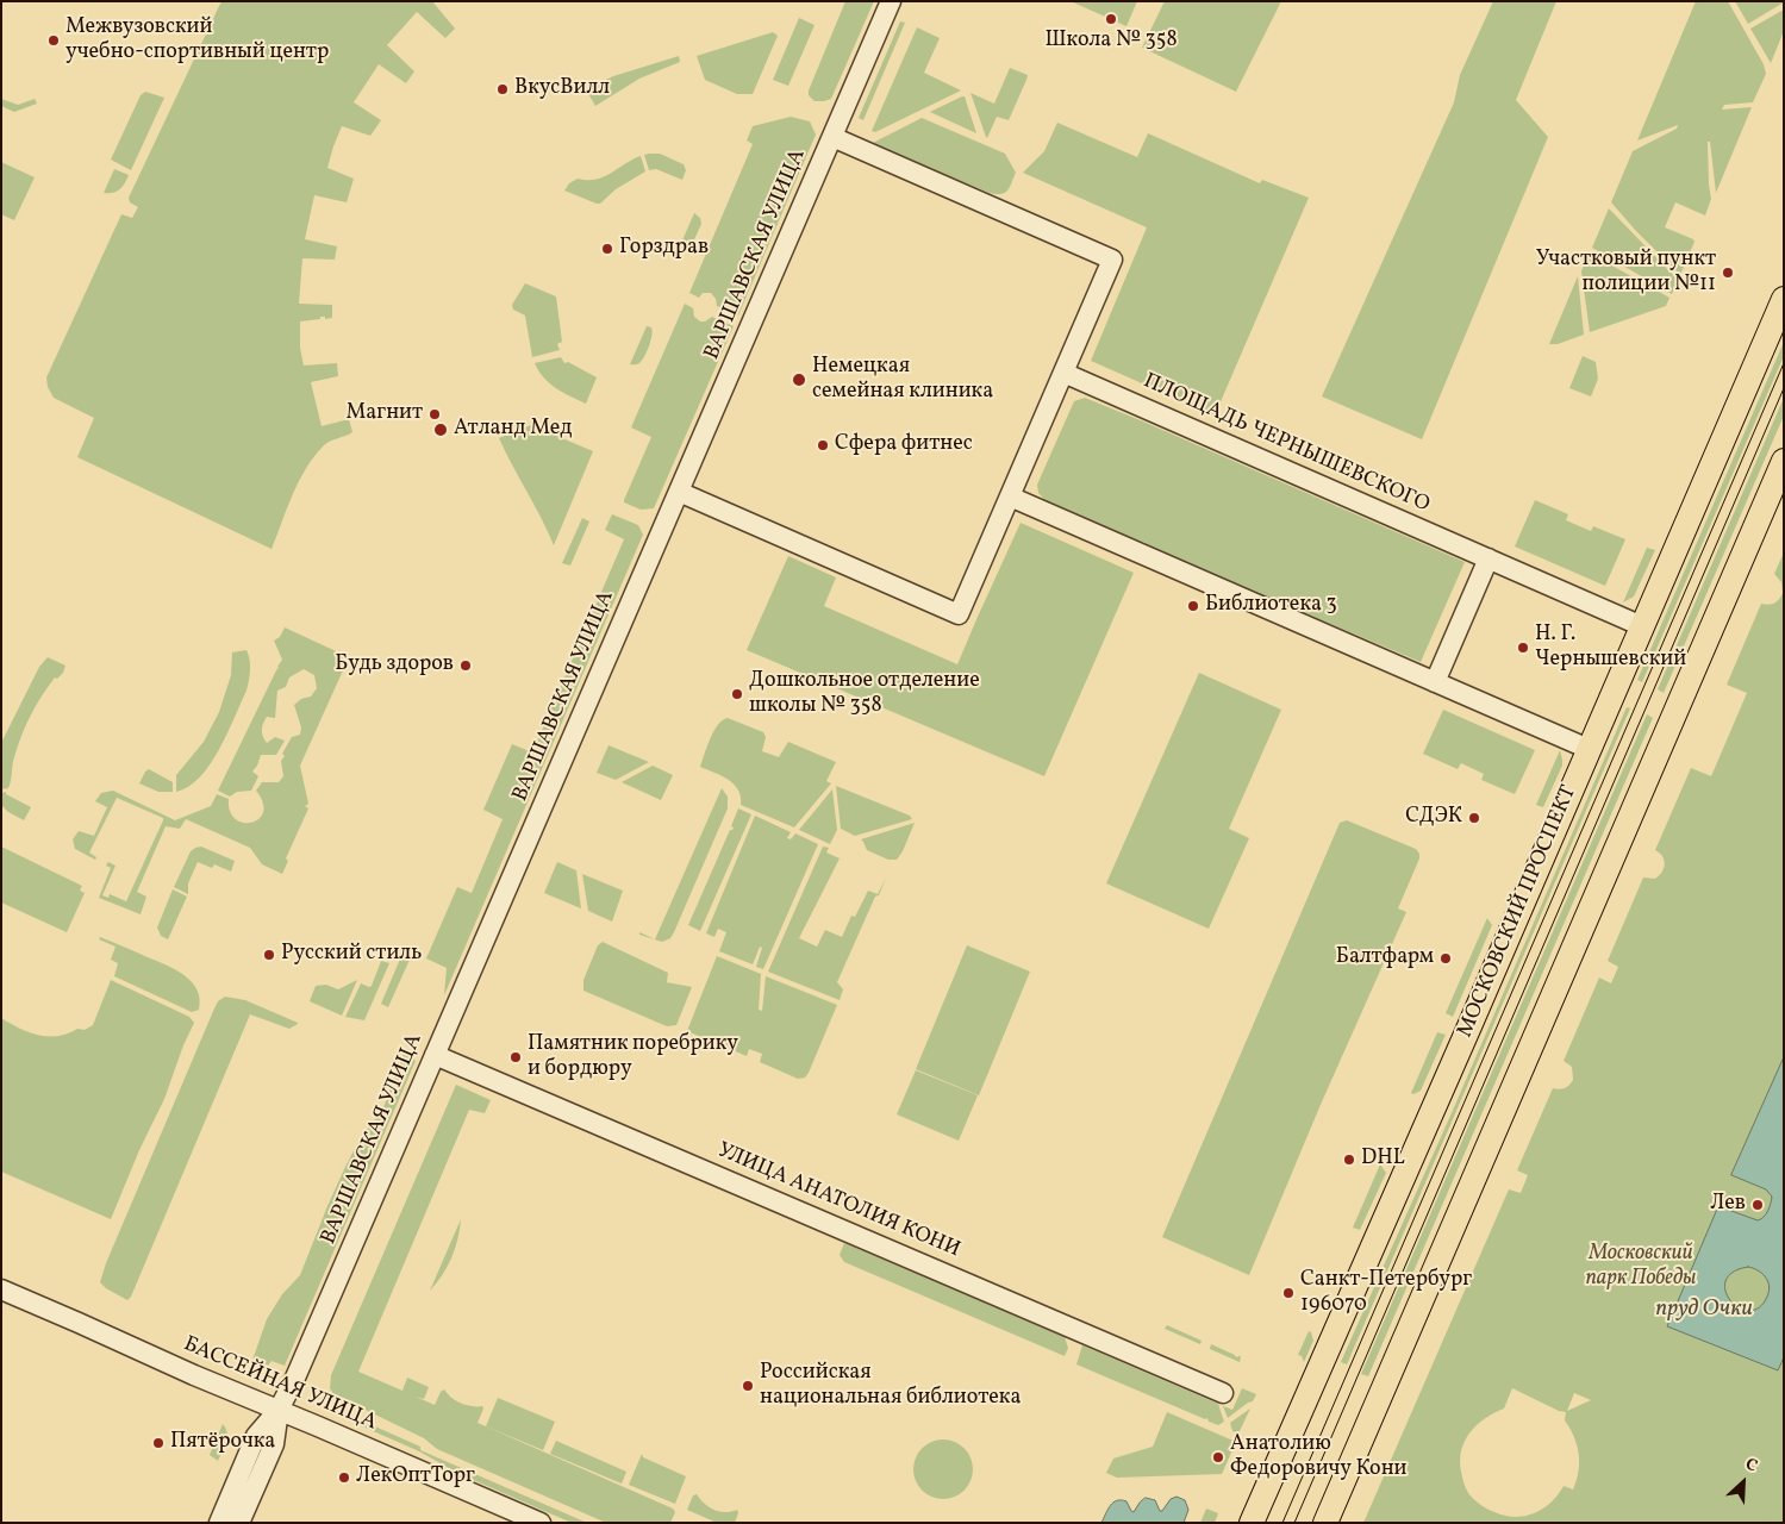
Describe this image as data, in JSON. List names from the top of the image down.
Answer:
{
  "streets": {
    "main road": ["МОСКОВСКИЙ ПРОСПЕКТ"],
    "street": [
      "ВАРШАВСКАЯ УЛИЦА",
      "ПЛОЩАДЬ ЧЕРНЫШЕВСКОГО",
      "УЛИЦА АНАТОЛИЯ КОНИ",
      "БАССЕЙНАЯ УЛИЦА"
    ]
  },
  "crossings": [
    ["ВАРШАВСКАЯ УЛИЦА", "УЛИЦА АНАТОЛИЯ КОНИ"],
    ["ВАРШАВСКАЯ УЛИЦА", "БАССЕЙНАЯ УЛИЦА"],
    ["ПЛОЩАДЬ ЧЕРНЫШЕВСКОГО", "МОСКОВСКИЙ ПРОСПЕКТ"]
  ],
  "water": ["пруд Очки"],
  "parks": ["Московский парк Победы"],
  "places": [
    "Школа № 358",
    "Межвузовский учебно-спортивный центр",
    "ВкусВилл",
    "Горздрав",
    "Участковый пункт полиции №11",
    "Немецкая семейная клиника",
    "Магнит",
    "Атланд Мед",
    "Сфера фитнес",
    "Библиотека 3",
    "Н. Г. Чернышевский",
    "Будь здоров",
    "Дошкольное отделение школы № 358",
    "СДЭК",
    "Русский стиль",
    "Балтфарм",
    "Памятник поребрику и бордюру",
    "DHL",
    "Лев",
    "Санкт-Петербург 196070",
    "Российская национальная библиотека",
    "Пятёрочка",
    "Анатолию Федоровичу Кони",
    "ЛекОптТорг"
  ],
  "north": "top right"
}
